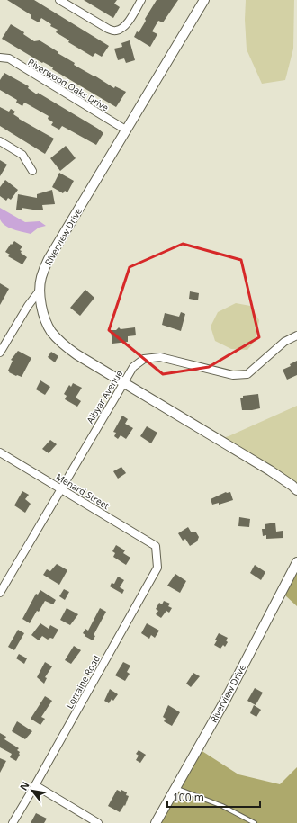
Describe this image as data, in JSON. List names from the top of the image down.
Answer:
{
  "streets": {
    "street": [
      "Riverwood Oaks Drive",
      "Riverview Drive",
      "Albyar Avenue",
      "Menard Street",
      "Lorraine Road"
    ]
  },
  "crossings": [
    ["Riverwood Oaks Drive", "Riverview Drive"],
    ["Riverview Drive", "Albyar Avenue"],
    ["Albyar Avenue", "Menard Street"],
    ["Menard Street", "Lorraine Road"]
  ],
  "scale_bar": "100 m",
  "north": "top left"
}
